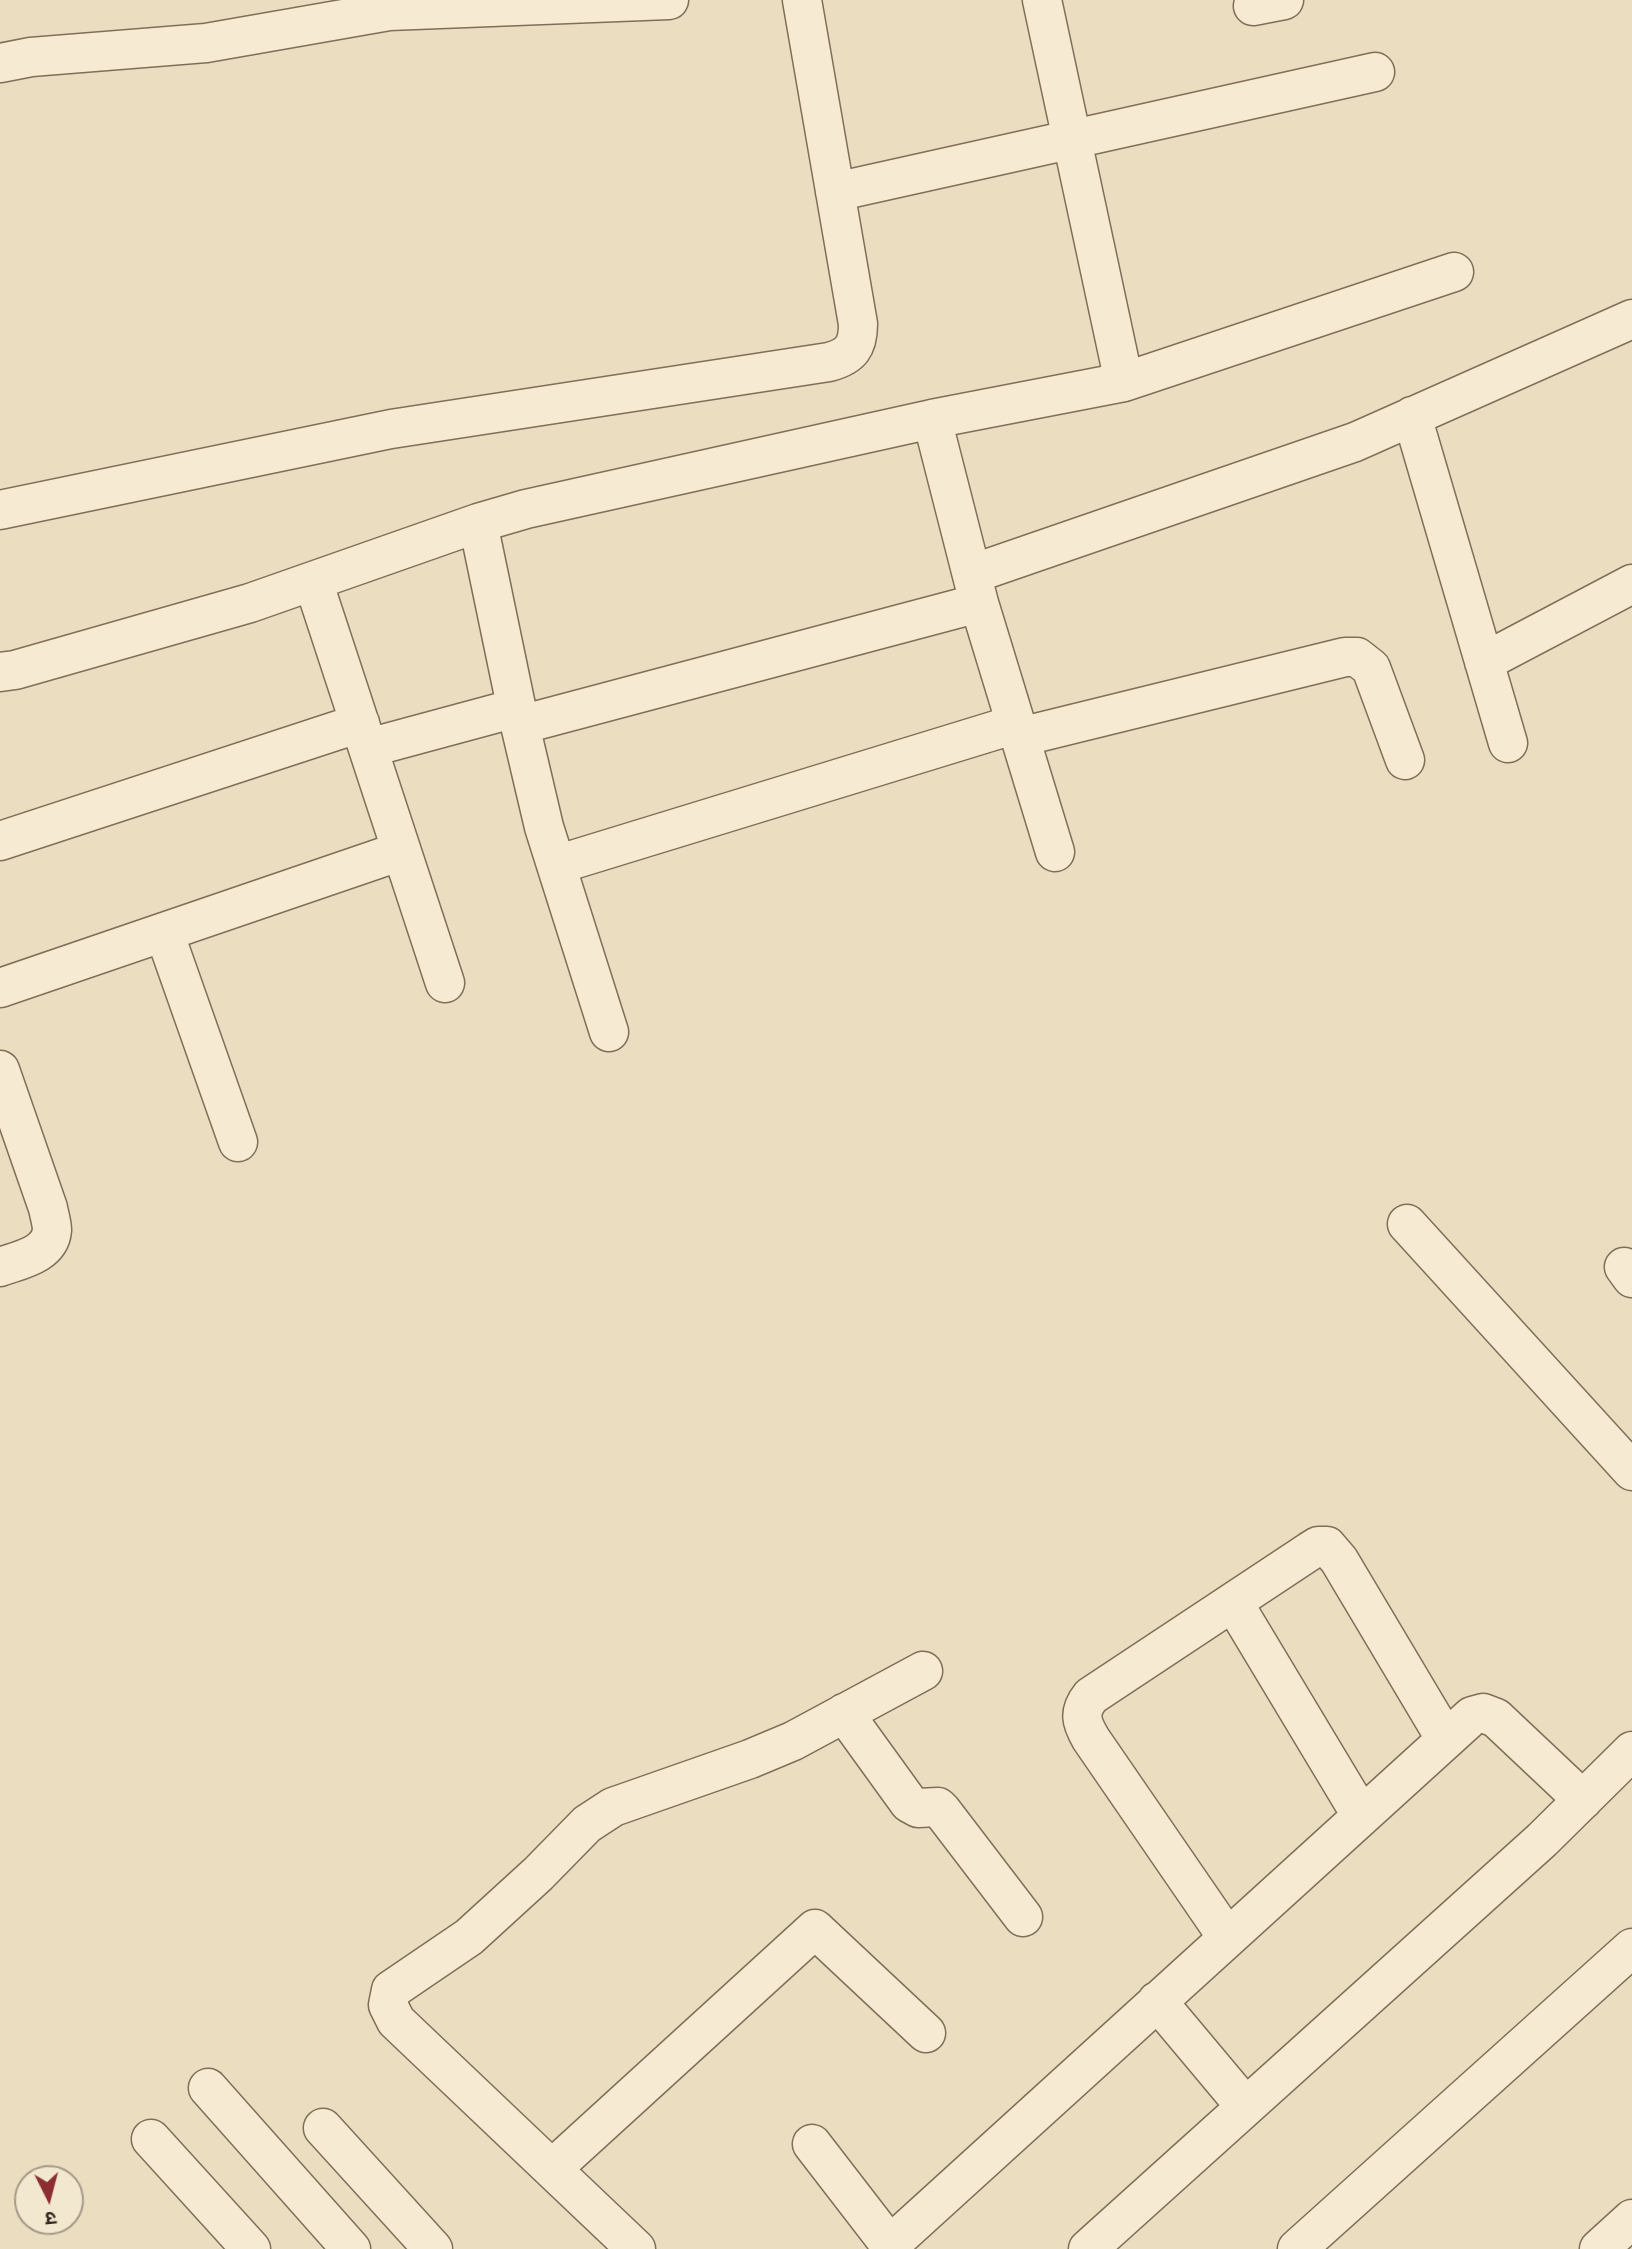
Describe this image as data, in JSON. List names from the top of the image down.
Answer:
{
  "north": "bottom"
}
